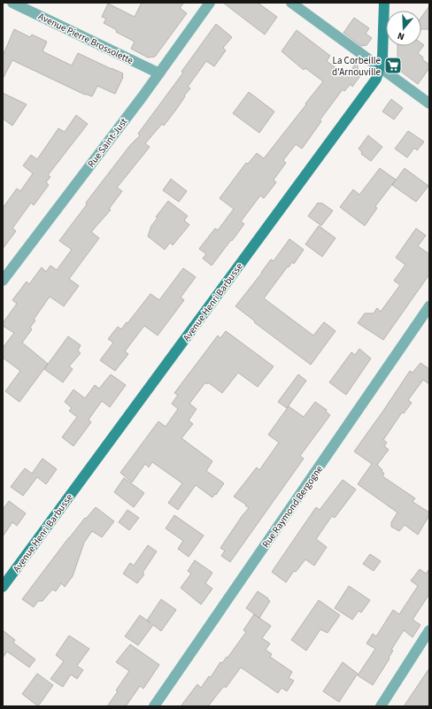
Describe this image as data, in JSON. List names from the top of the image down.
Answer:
{
  "streets": {
    "street": [
      "Avenue Pierre Brossolette",
      "Rue Saint-Just",
      "Avenue Henri Barbusse",
      "Rue Raymond Bergogne"
    ]
  },
  "crossings": [
    ["Avenue Pierre Brossolette", "Rue Saint-Just"]
  ],
  "places": {
    "supermarket": ["La Corbeille d'Arnouville"]
  },
  "north": "bottom"
}
